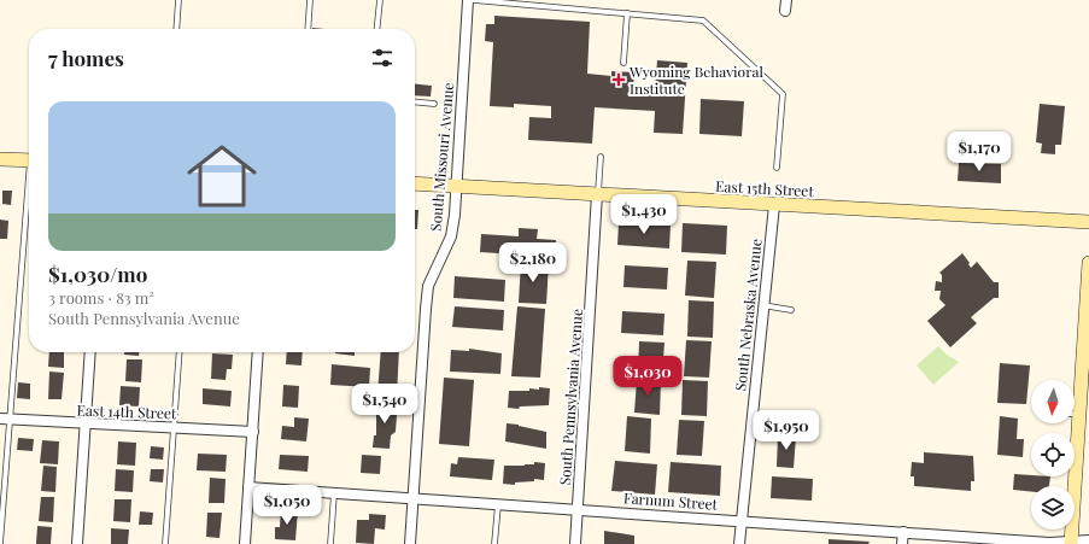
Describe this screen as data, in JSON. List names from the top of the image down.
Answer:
{
  "streets": {
    "main road": ["East 15th Street"],
    "street": [
      "South Missouri Avenue",
      "South Nebraska Avenue",
      "South Pennsylvania Avenue",
      "East 14th Street",
      "Farnum Street"
    ]
  },
  "crossings": [
    ["South Missouri Avenue", "East 15th Street"],
    ["South Missouri Avenue", "Farnum Street"],
    ["East 15th Street", "South Nebraska Avenue"],
    ["East 15th Street", "South Pennsylvania Avenue"],
    ["South Nebraska Avenue", "Farnum Street"],
    ["South Pennsylvania Avenue", "Farnum Street"]
  ],
  "places": {
    "health": ["Wyoming Behavioral Institute"]
  },
  "north": "bottom",
  "page": {
    "heading": "7 homes",
    "list": [
      {
        "name": "$1,030/mo",
        "note": "3 rooms · 83 m² · South Pennsylvania Avenue"
      }
    ],
    "price": [
      "$1,170",
      "$1,430",
      "$2,180",
      "$1,030",
      "$1,540",
      "$1,950",
      "$1,050"
    ]
  }
}
